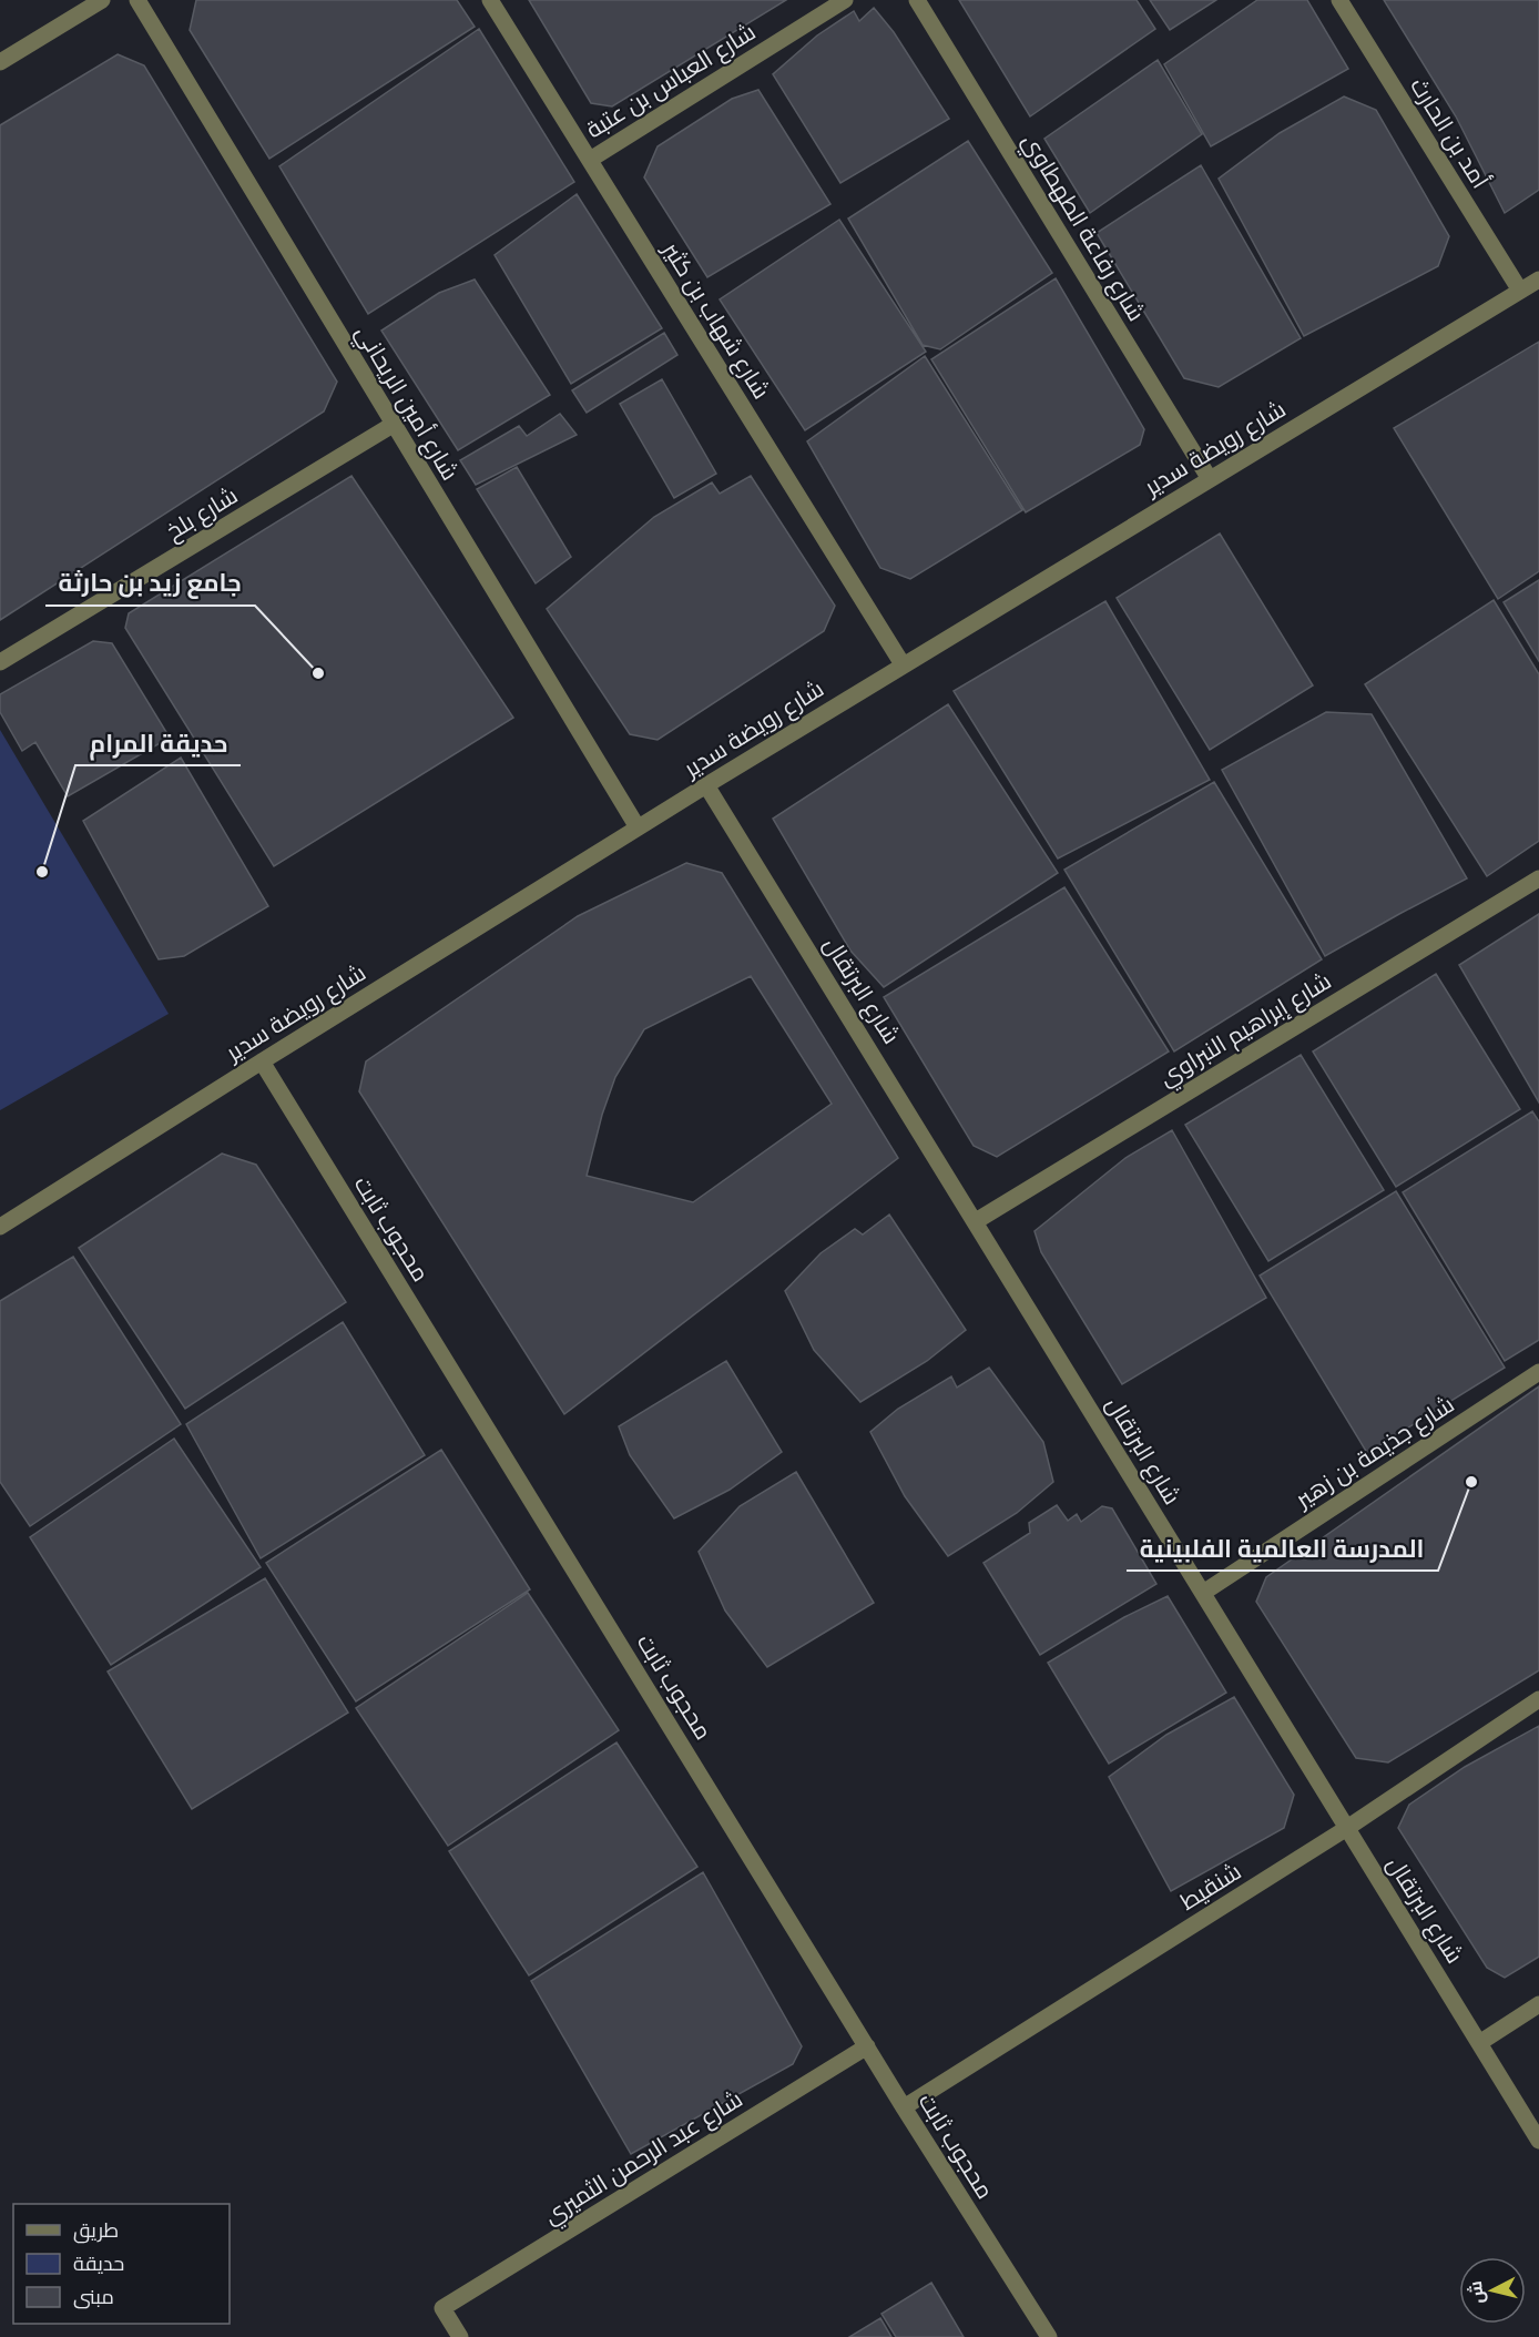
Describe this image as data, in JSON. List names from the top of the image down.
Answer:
{
  "streets": {
    "street": [
      "شارع العباس بن عتبة",
      "أمد بن الحارث",
      "شارع رفاعة الطهطاوي",
      "شارع شهاب بن كثير",
      "شارع أمين الريحاني",
      "شارع رويضة سدير",
      "شارع بلخ",
      "شارع البرتقال",
      "شارع إبراهيم النبراوي",
      "محجوب ثابت",
      "شارع جذيمة بن زهير",
      "شنقيط",
      "شارع عبد الرحمن الثميري"
    ]
  },
  "crossings": [
    ["شارع العباس بن عتبة", "شارع شهاب بن كثير"],
    ["أمد بن الحارث", "شارع رويضة سدير"],
    ["شارع رفاعة الطهطاوي", "شارع رويضة سدير"],
    ["شارع شهاب بن كثير", "شارع رويضة سدير"],
    ["شارع أمين الريحاني", "شارع رويضة سدير"],
    ["شارع أمين الريحاني", "شارع بلخ"],
    ["شارع رويضة سدير", "شارع البرتقال"],
    ["شارع رويضة سدير", "محجوب ثابت"],
    ["شارع البرتقال", "شارع إبراهيم النبراوي"],
    ["شارع البرتقال", "شارع جذيمة بن زهير"],
    ["شارع البرتقال", "شنقيط"],
    ["محجوب ثابت", "شنقيط"],
    ["محجوب ثابت", "شارع عبد الرحمن الثميري"]
  ],
  "places": ["جامع زيد بن حارثة", "حديقة المرام", "المدرسة العالمية الفلبينية"],
  "legend": ["طريق", "حديقة", "مبنى"],
  "north": "left"
}
